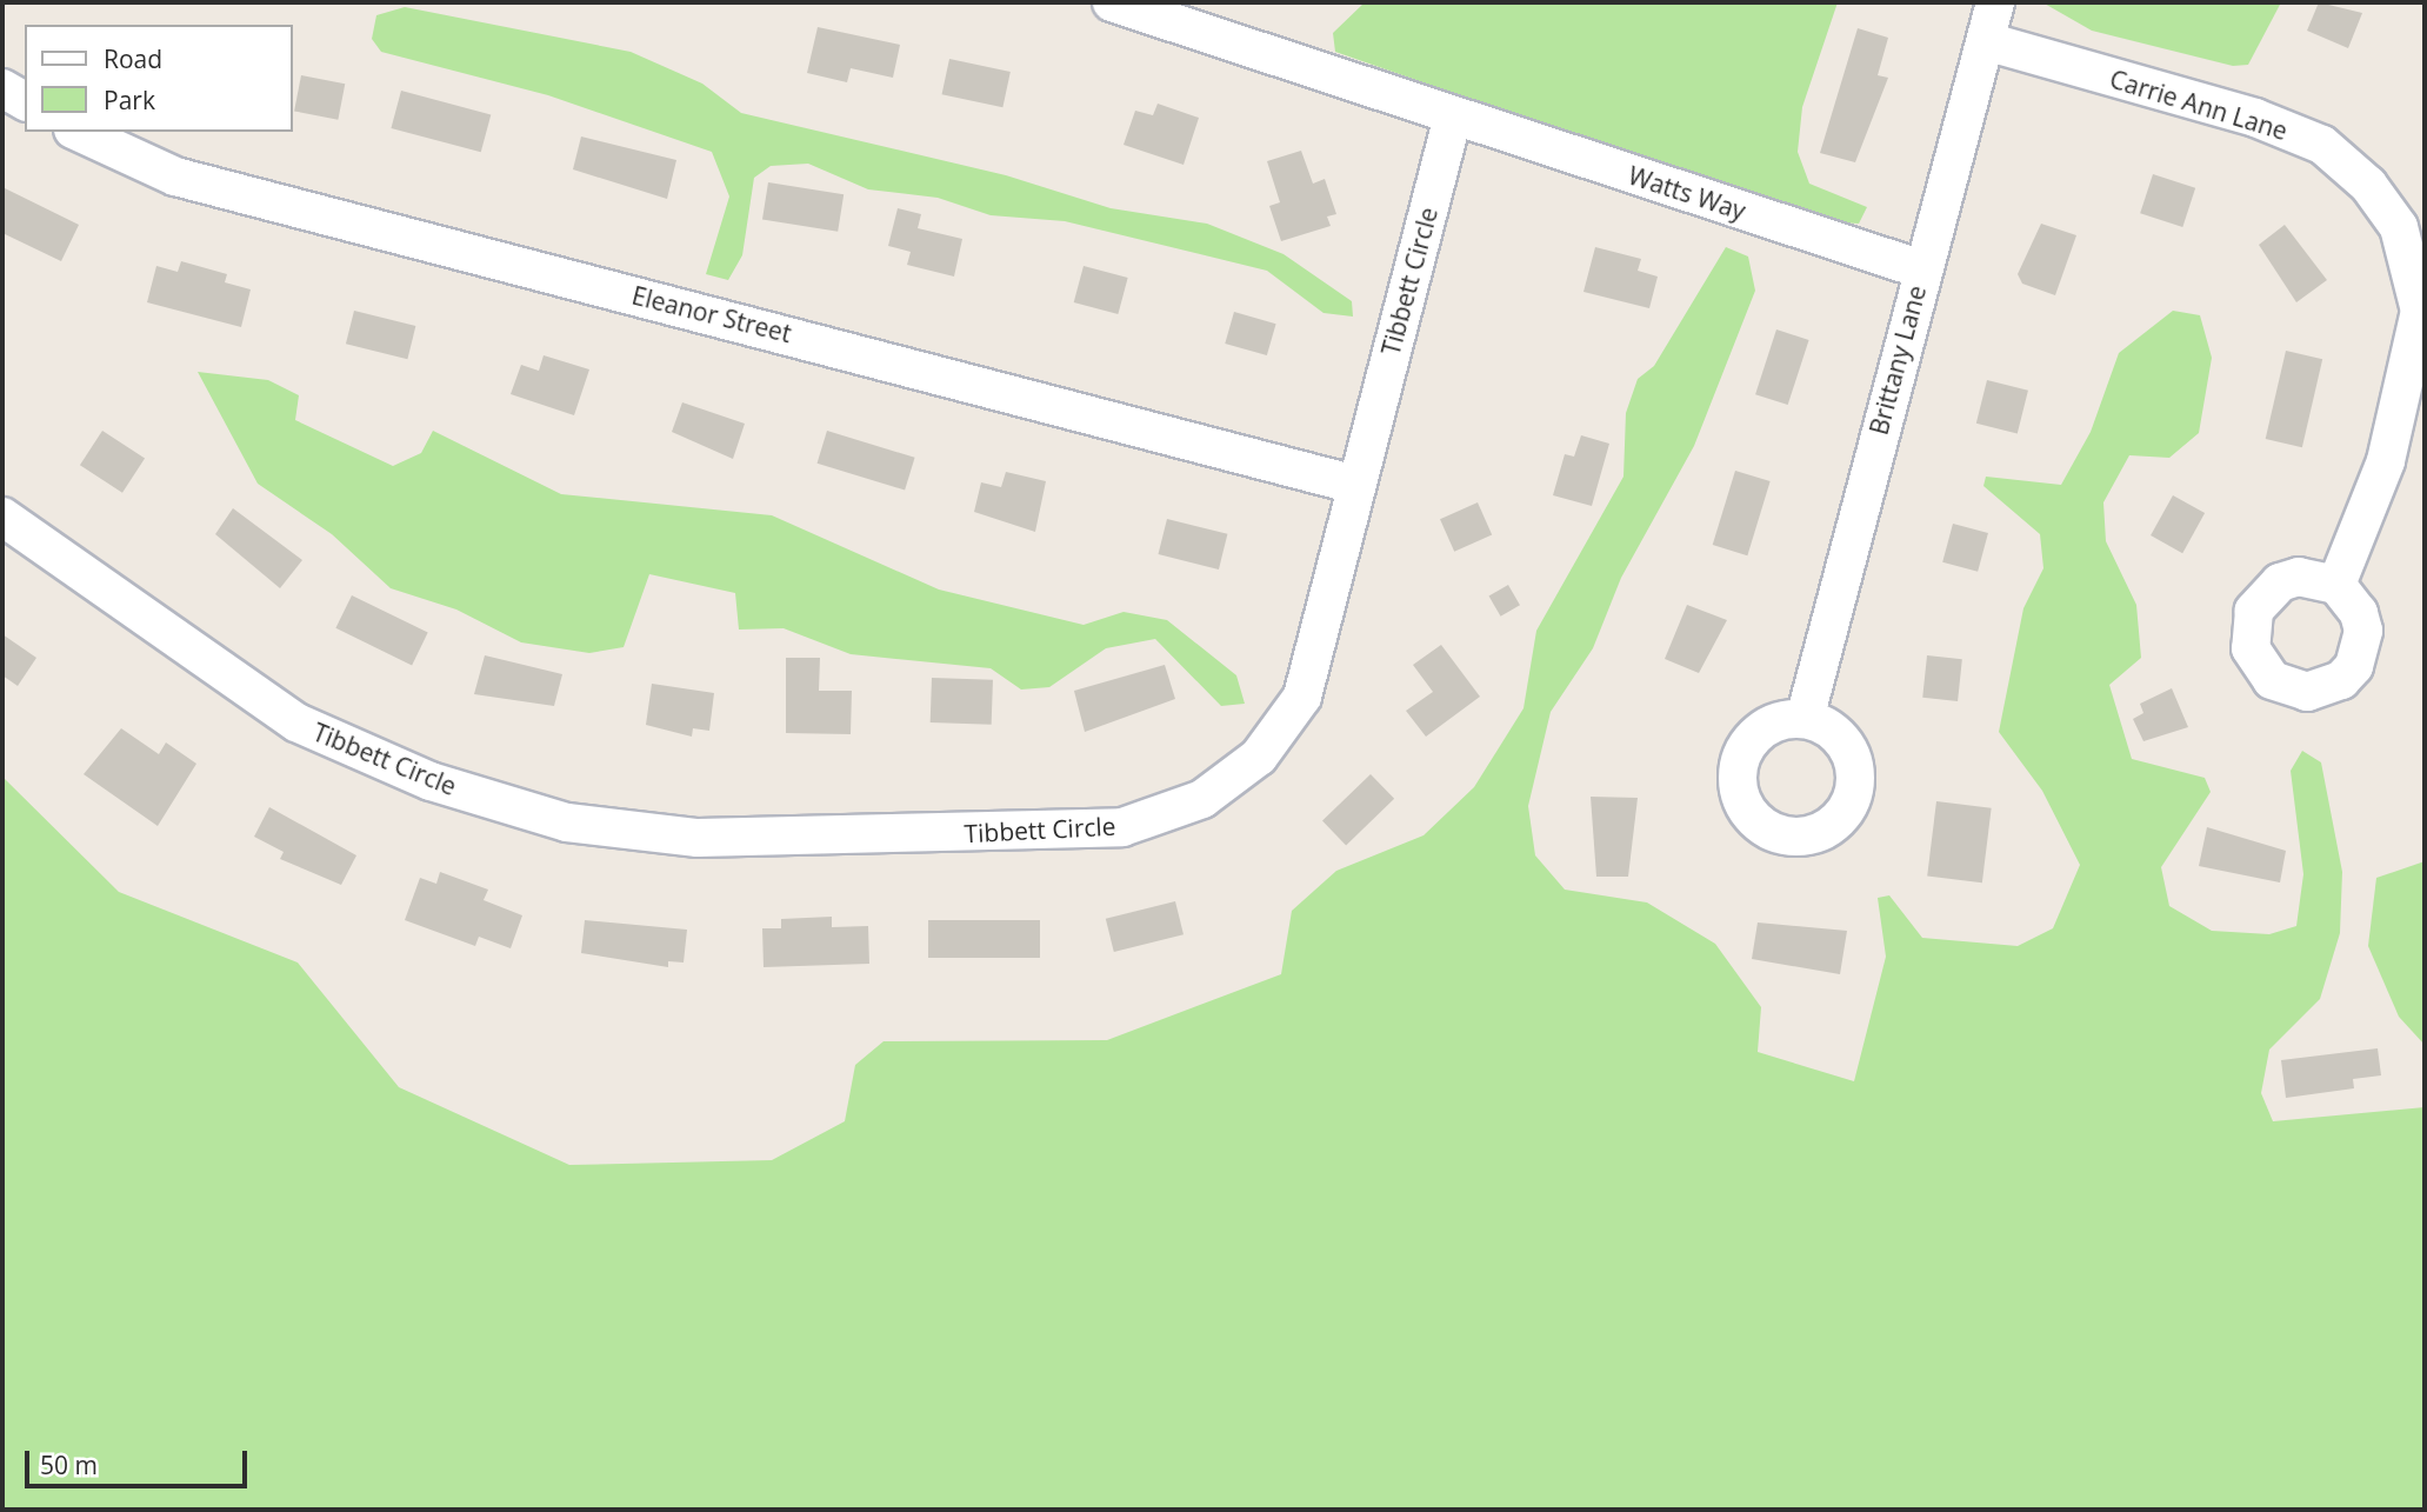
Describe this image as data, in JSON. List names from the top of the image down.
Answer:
{
  "streets": {
    "street": [
      "Carrie Ann Lane",
      "Watts Way",
      "Tibbett Circle",
      "Eleanor Street",
      "Brittany Lane"
    ]
  },
  "crossings": [
    ["Carrie Ann Lane", "Brittany Lane"],
    ["Watts Way", "Tibbett Circle"],
    ["Watts Way", "Brittany Lane"],
    ["Tibbett Circle", "Eleanor Street"]
  ],
  "legend": ["Road", "Park"],
  "scale_bar": "50 m"
}
